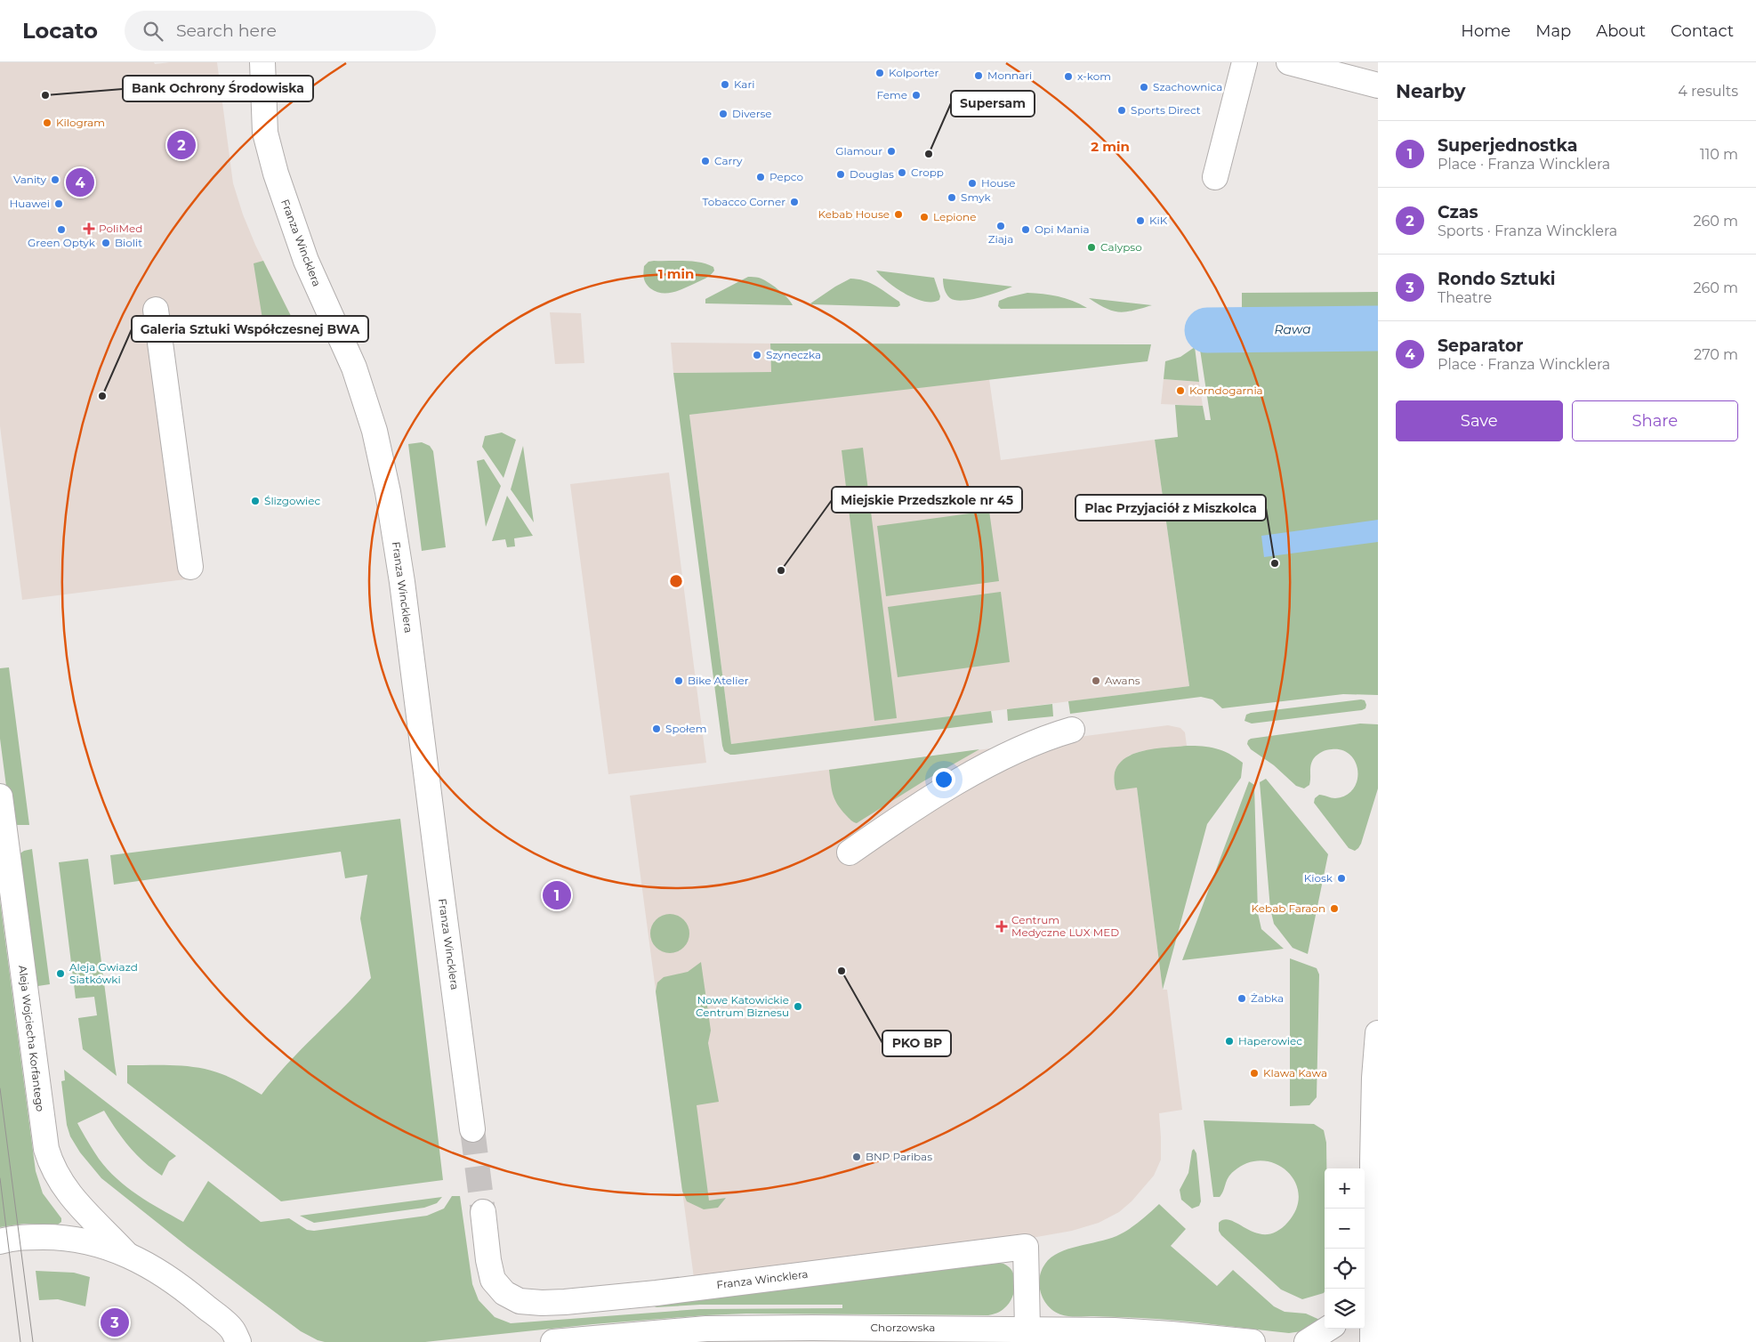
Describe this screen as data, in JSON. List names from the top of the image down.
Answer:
{
  "streets": {
    "street": ["Franza Wincklera", "Aleja Wojciecha Korfantego", "Chorzowska"]
  },
  "crossings": [
    ["Franza Wincklera", "Chorzowska"]
  ],
  "water": ["Rawa"],
  "places": {
    "other": [
      "Kolporter",
      "Monnari",
      "x-kom",
      "Kari",
      "Szachownica",
      "Bank Ochrony Środowiska",
      "Feme",
      "Sports Direct",
      "Diverse",
      "Kilogram",
      "Glamour",
      "Supersam",
      "Carry",
      "Cropp",
      "Douglas",
      "Pepco",
      "Vanity",
      "House",
      "Smyk",
      "Tobacco Corner",
      "Huawei",
      "Kebab House",
      "Lepione",
      "KiK",
      "Ziaja",
      "Green Optyk",
      "Opi Mania",
      "Biolit",
      "Calypso",
      "Szyneczka",
      "Korndogarnia",
      "Galeria Sztuki Współczesnej BWA",
      "Ślizgowiec",
      "Plac Przyjaciół z Miszkolca",
      "Miejskie Przedszkole nr 45",
      "Bike Atelier",
      "Awans",
      "Społem",
      "Kiosk",
      "Kebab Faraon",
      "PKO BP",
      "Aleja Gwiazd Siatkówki",
      "Żabka",
      "Nowe Katowickie Centrum Biznesu",
      "Haperowiec",
      "Klawa Kawa",
      "BNP Paribas"
    ],
    "health": ["PoliMed", "Centrum Medyczne LUX MED"]
  },
  "page": {
    "header": "Locato",
    "search": "Search here",
    "nav": [
      "Home",
      "Map",
      "About",
      "Contact"
    ],
    "heading": ["Nearby", "4 results"],
    "list": [
      {
        "mark": "1",
        "name": "Superjednostka",
        "note": "Place · Franza Wincklera",
        "value": "110 m"
      },
      {
        "mark": "2",
        "name": "Czas",
        "note": "Sports · Franza Wincklera",
        "value": "260 m"
      },
      {
        "mark": "3",
        "name": "Rondo Sztuki",
        "note": "Theatre",
        "value": "260 m"
      },
      {
        "mark": "4",
        "name": "Separator",
        "note": "Place · Franza Wincklera",
        "value": "270 m"
      }
    ],
    "pins": [
      "2",
      "4",
      "1",
      "3"
    ],
    "buttons": ["Save", "Share"],
    "map_buttons": ["+", "−"]
  },
  "rings": ["2 min", "1 min"]
}
